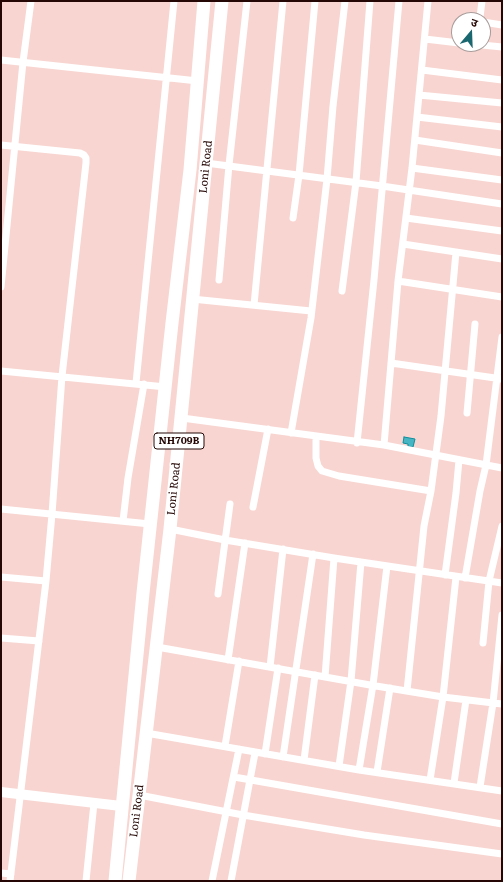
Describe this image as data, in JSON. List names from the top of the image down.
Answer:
{
  "streets": {
    "highway": ["Loni Road", "NH709B"]
  },
  "north": "top"
}
